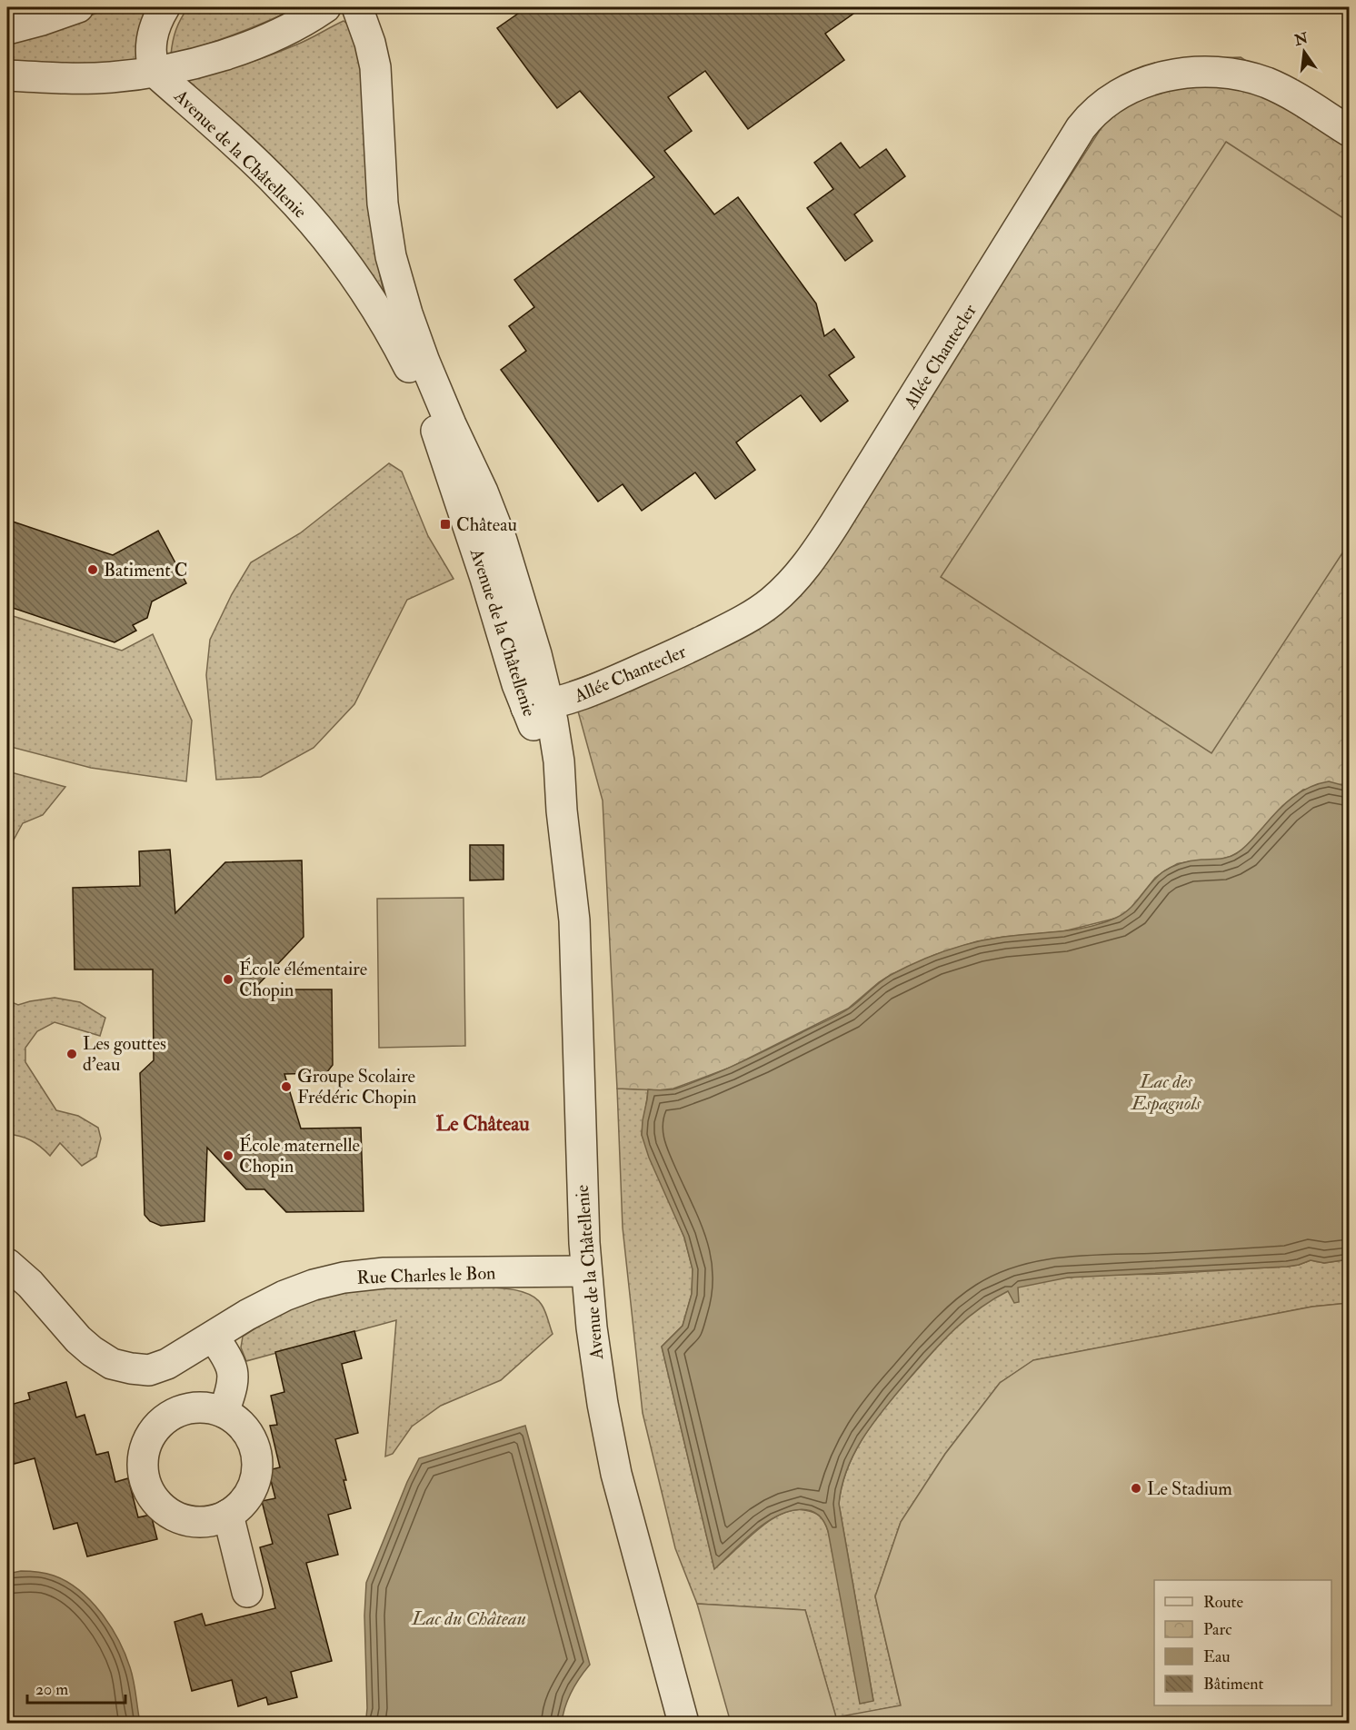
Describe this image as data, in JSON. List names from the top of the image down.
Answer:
{
  "streets": {
    "street": ["Avenue de la Châtellenie", "Allée Chantecler", "Rue Charles le Bon"]
  },
  "crossings": [
    ["Avenue de la Châtellenie", "Allée Chantecler"],
    ["Avenue de la Châtellenie", "Rue Charles le Bon"]
  ],
  "districts": ["Le Château"],
  "water": ["Lac des Espagnols", "Lac du Château"],
  "places": {
    "transit": ["Château"],
    "other": [
      "Batiment C",
      "École élémentaire Chopin",
      "Les gouttes d'eau",
      "Groupe Scolaire Frédéric Chopin",
      "École maternelle Chopin",
      "Le Stadium"
    ]
  },
  "legend": [
    "Route",
    "Parc",
    "Eau",
    "Bâtiment"
  ],
  "scale_bar": "20 m",
  "north": "top"
}
